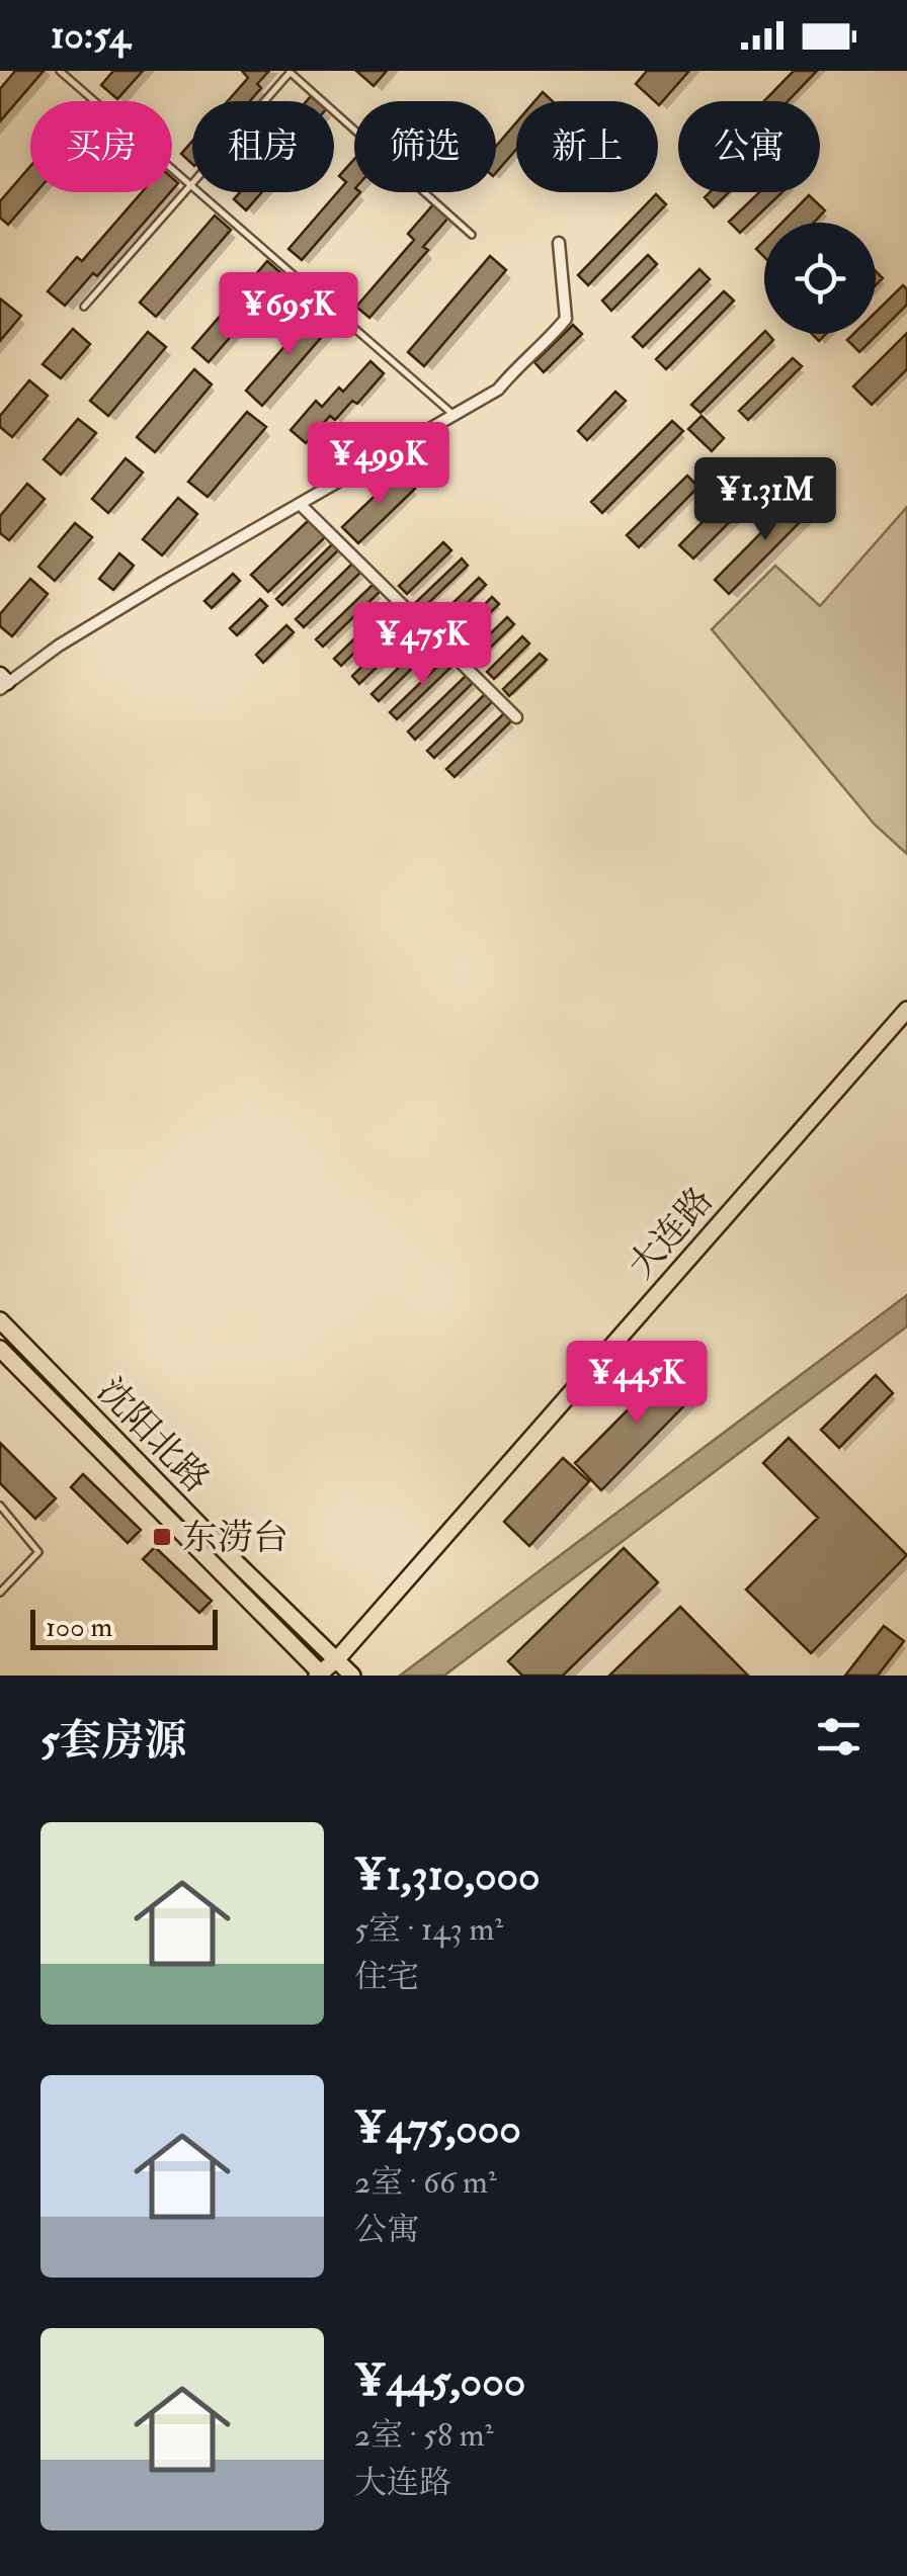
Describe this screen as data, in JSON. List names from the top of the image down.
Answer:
{
  "streets": {
    "main road": ["大连路", "沈阳北路"]
  },
  "crossings": [
    ["大连路", "沈阳北路"]
  ],
  "places": {
    "transit": ["东涝台"]
  },
  "scale_bar": "100 m",
  "page": {
    "status": "10:54",
    "chip": [
      "买房",
      "租房",
      "筛选",
      "新上",
      "公寓"
    ],
    "price": [
      "¥695K",
      "¥499K",
      "¥1.31M",
      "¥475K",
      "¥445K"
    ],
    "scale": "100 m",
    "heading": "5套房源",
    "list": [
      {
        "name": "¥1,310,000",
        "note": "5室 · 143 m² · 住宅"
      },
      {
        "name": "¥475,000",
        "note": "2室 · 66 m² · 公寓"
      },
      {
        "name": "¥445,000",
        "note": "2室 · 58 m² · 大连路"
      }
    ]
  }
}
